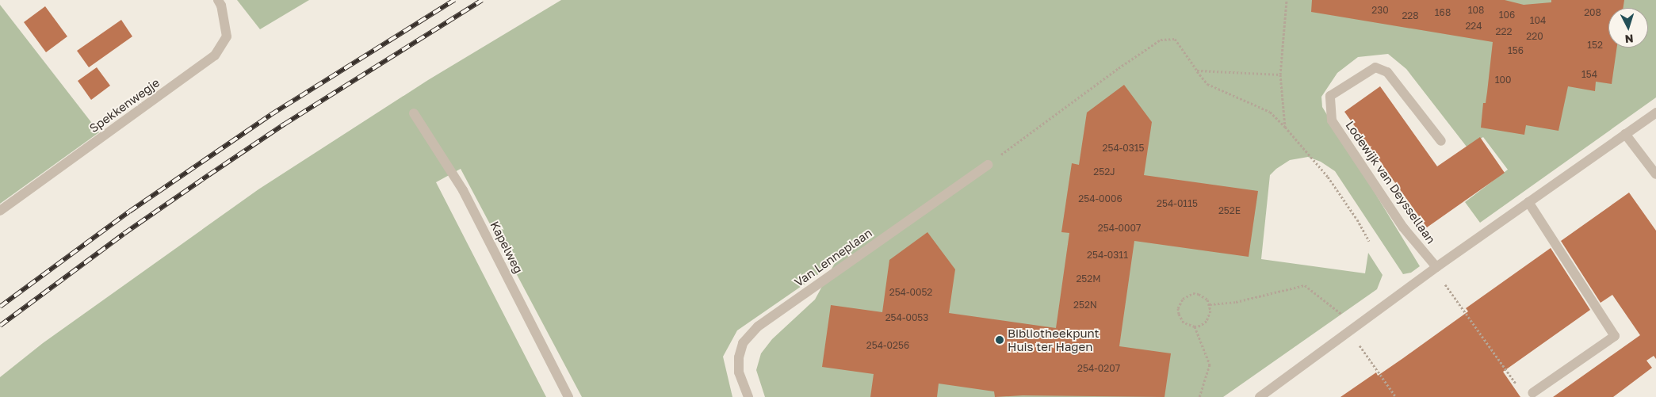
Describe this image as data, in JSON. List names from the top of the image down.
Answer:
{
  "streets": {
    "street": [
      "Spekkenwegje",
      "Lodewijk van Deyssellaan",
      "Kapelweg",
      "Van Lenneplaan"
    ]
  },
  "places": ["Bibliotheekpunt Huis ter Hagen"],
  "house_numbers": [
    "230",
    "108",
    "168",
    "208",
    "106",
    "228",
    "104",
    "224",
    "222",
    "220",
    "152",
    "156",
    "154",
    "100",
    "254-0315",
    "252J",
    "254-0006",
    "254-0115",
    "252E",
    "254-0007",
    "254-0311",
    "252M",
    "254-0052",
    "252N",
    "254-0053",
    "254-0256",
    "254-0207"
  ],
  "north": "bottom"
}
